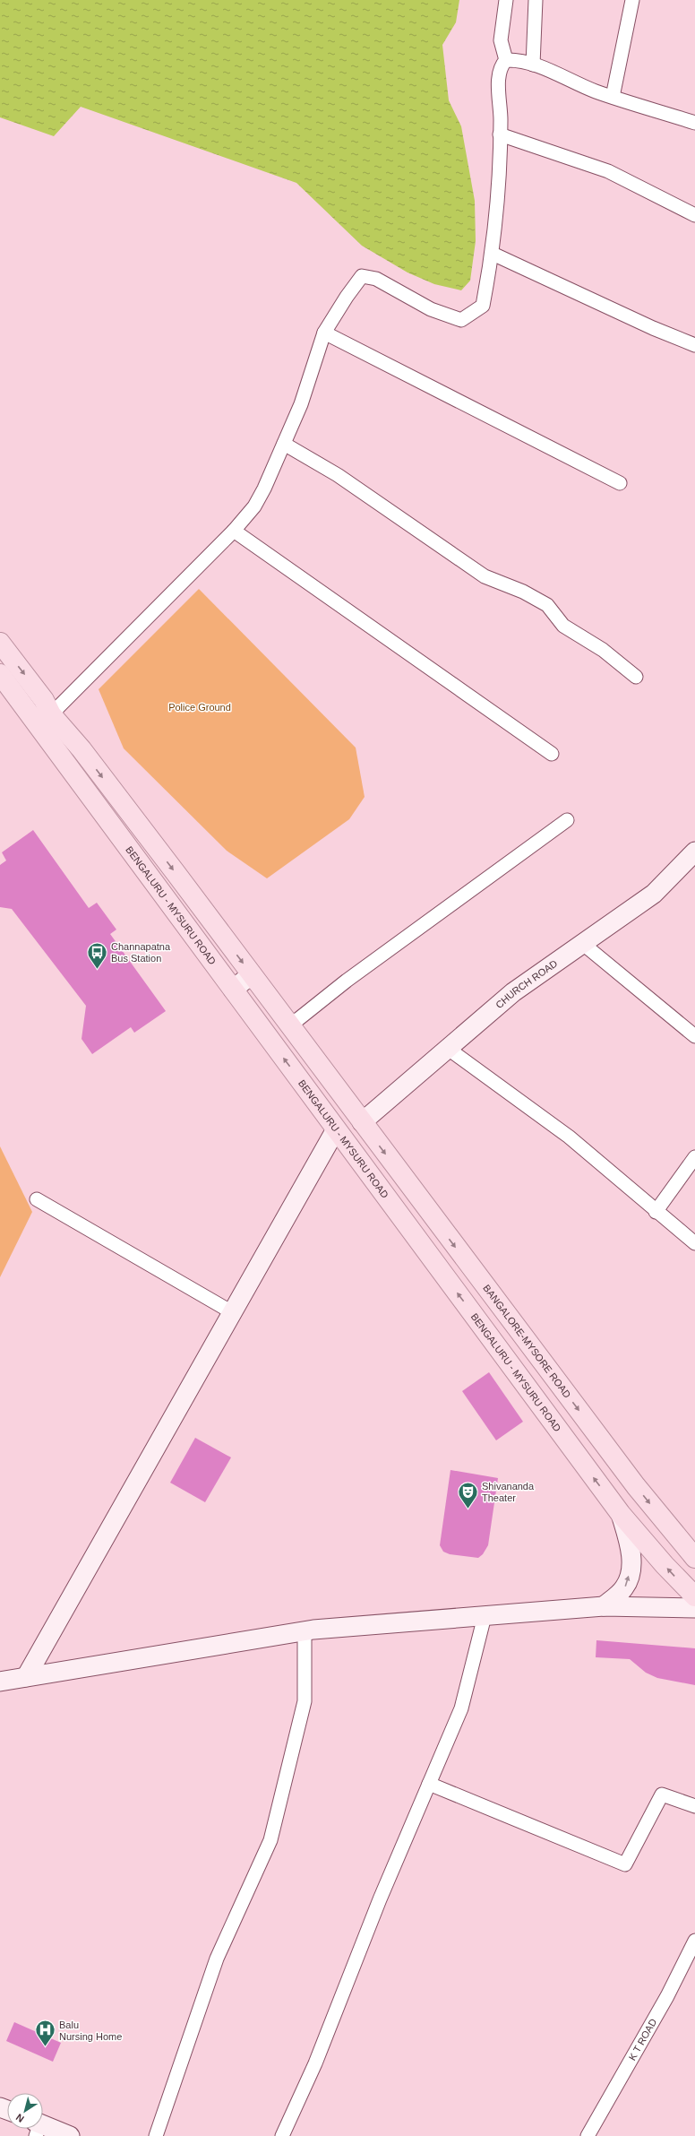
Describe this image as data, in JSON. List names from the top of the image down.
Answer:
{
  "streets": {
    "main road": ["BENGALURU - MYSURU ROAD", "BANGALORE-MYSORE ROAD"],
    "street": ["CHURCH ROAD", "K T ROAD"]
  },
  "crossings": [
    ["CHURCH ROAD", "BANGALORE-MYSORE ROAD"]
  ],
  "one_way": ["BENGALURU - MYSURU ROAD", "BANGALORE-MYSORE ROAD"],
  "parks": ["Police Ground"],
  "places": {
    "bus stop": ["Channapatna Bus Station"],
    "theatre": ["Shivananda Theater"],
    "hospital": ["Balu Nursing Home"]
  },
  "north": "bottom left"
}
